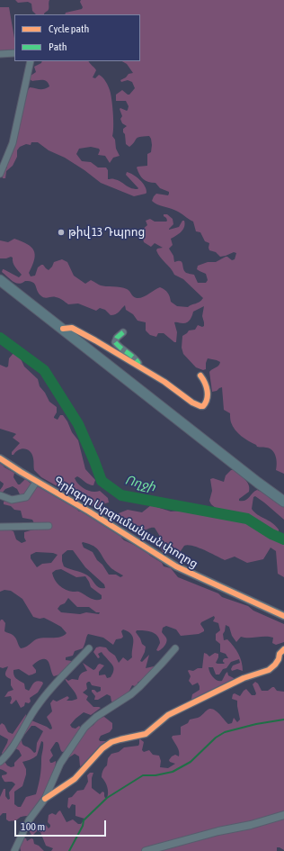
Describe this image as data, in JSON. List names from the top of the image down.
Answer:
{
  "streets": {
    "street": ["Գրիգոր Արզումանյան փողոց"]
  },
  "water": ["Ողջի"],
  "places": ["թիվ 13 Դպրոց"],
  "legend": ["Cycle path", "Path"],
  "scale_bar": "100 m"
}
